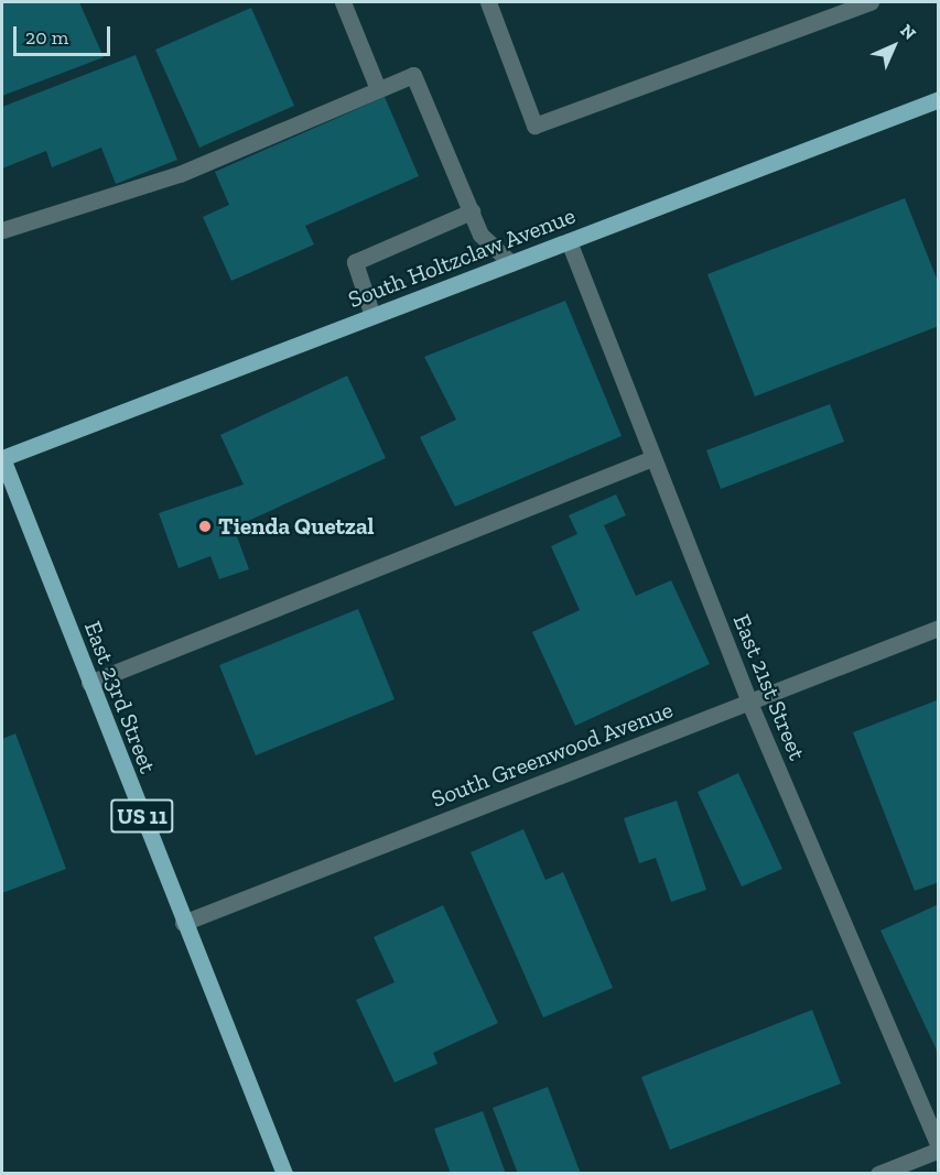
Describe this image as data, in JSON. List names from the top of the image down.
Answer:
{
  "streets": {
    "main road": ["South Holtzclaw Avenue", "East 23rd Street", "US 11"],
    "street": ["East 21st Street", "South Greenwood Avenue"]
  },
  "crossings": [
    ["South Holtzclaw Avenue", "East 21st Street"],
    ["South Holtzclaw Avenue", "East 23rd Street"],
    ["East 21st Street", "South Greenwood Avenue"],
    ["East 23rd Street", "South Greenwood Avenue"]
  ],
  "places": ["Tienda Quetzal"],
  "scale_bar": "20 m",
  "north": "top right"
}
